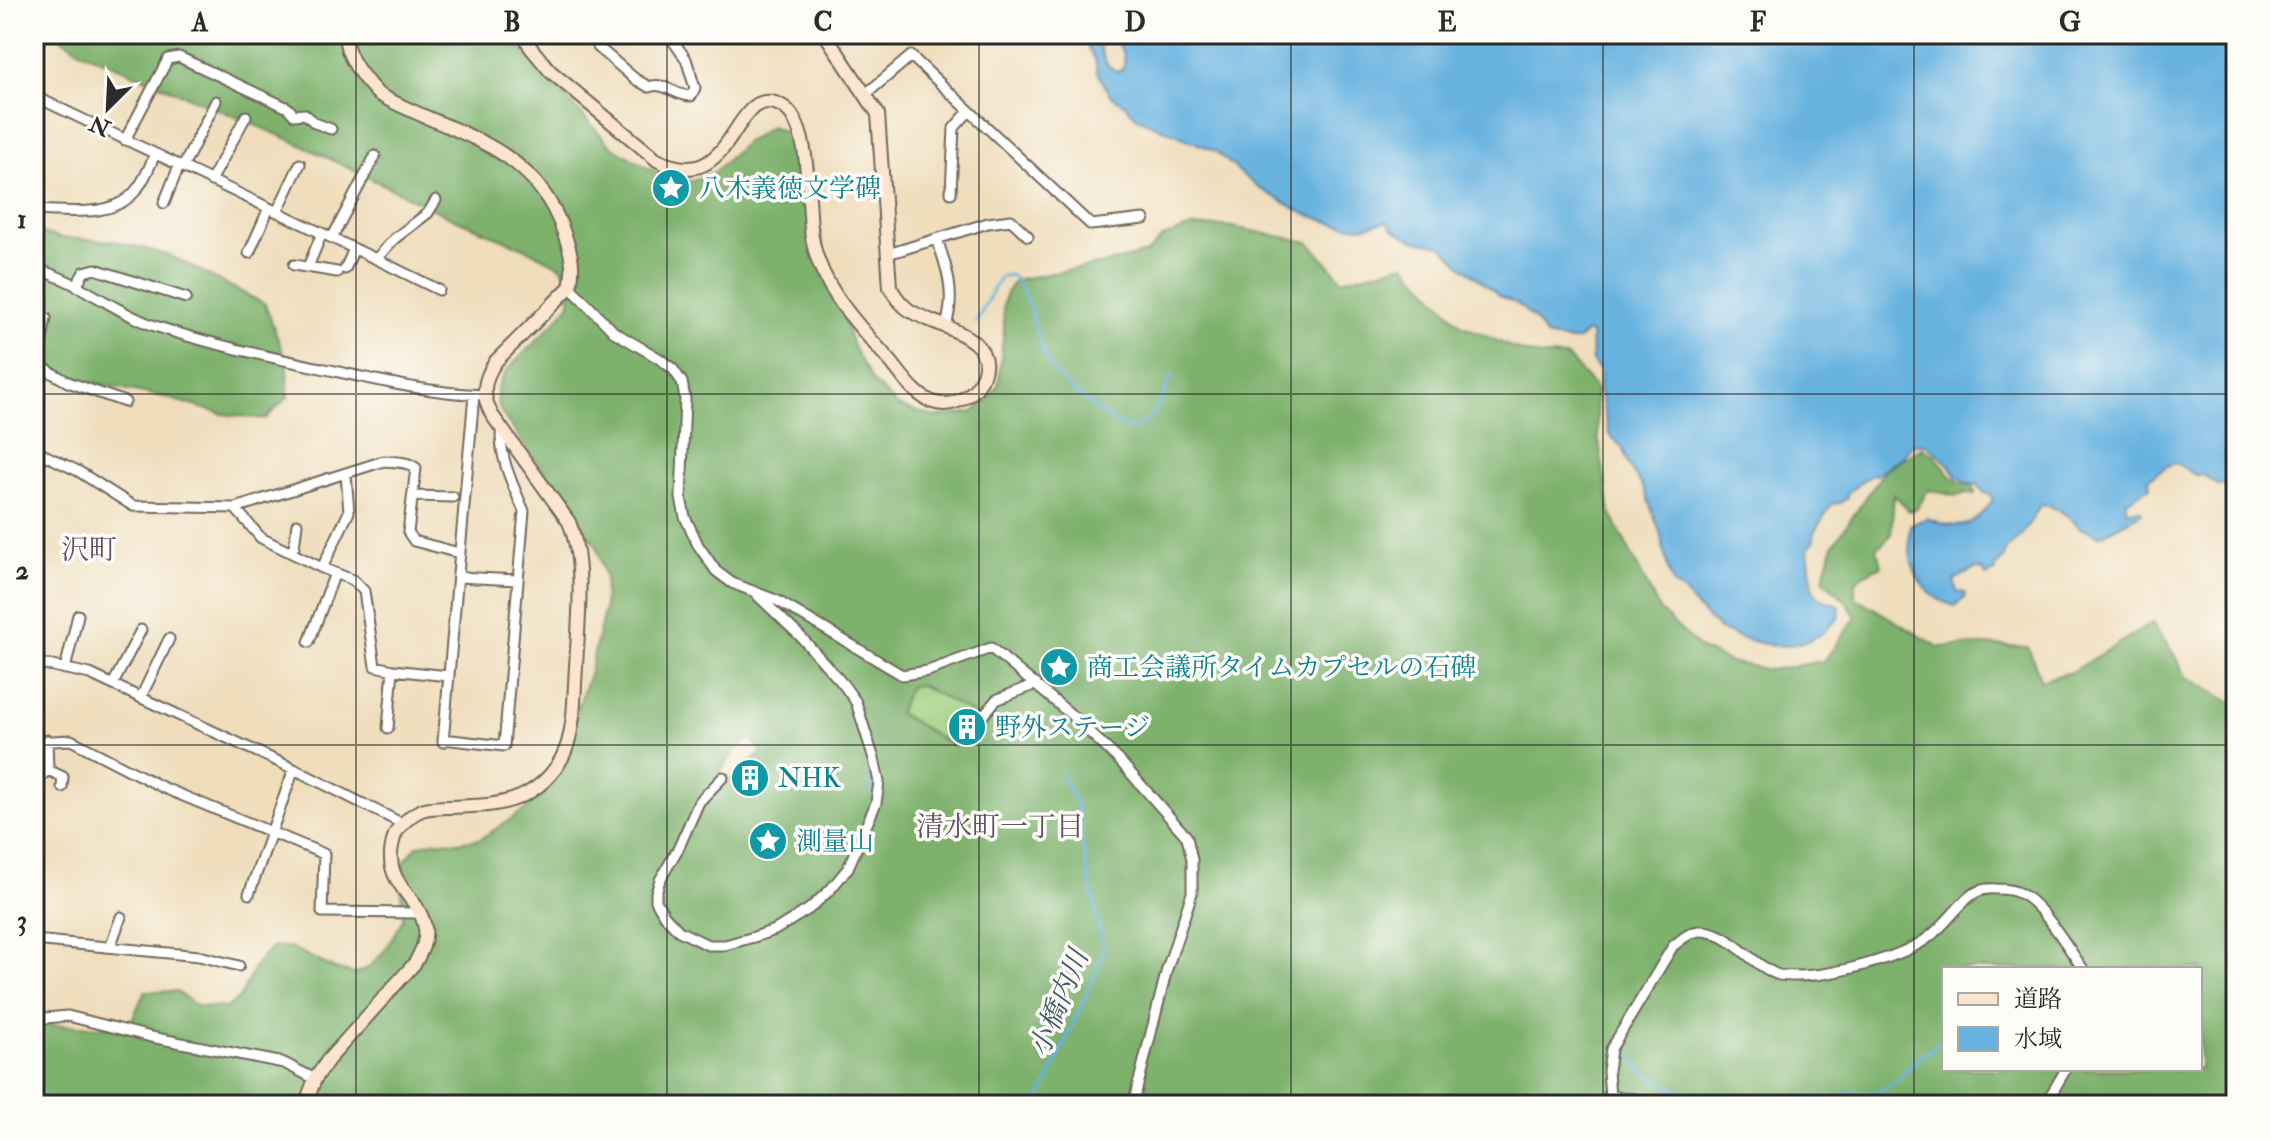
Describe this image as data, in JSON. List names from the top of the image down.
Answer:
{
  "districts": ["沢町", "清水町一丁目"],
  "water": ["小橋内川"],
  "places": {
    "place": ["八木義徳文学碑", "商工会議所タイムカプセルの石碑", "測量山"],
    "building": ["野外ステージ", "NHK"]
  },
  "legend": ["道路", "水域"],
  "north": "bottom left",
  "grid": {
    "columns": [
      "A",
      "B",
      "C",
      "D",
      "E",
      "F",
      "G"
    ],
    "rows": ["1", "2", "3"]
  }
}
